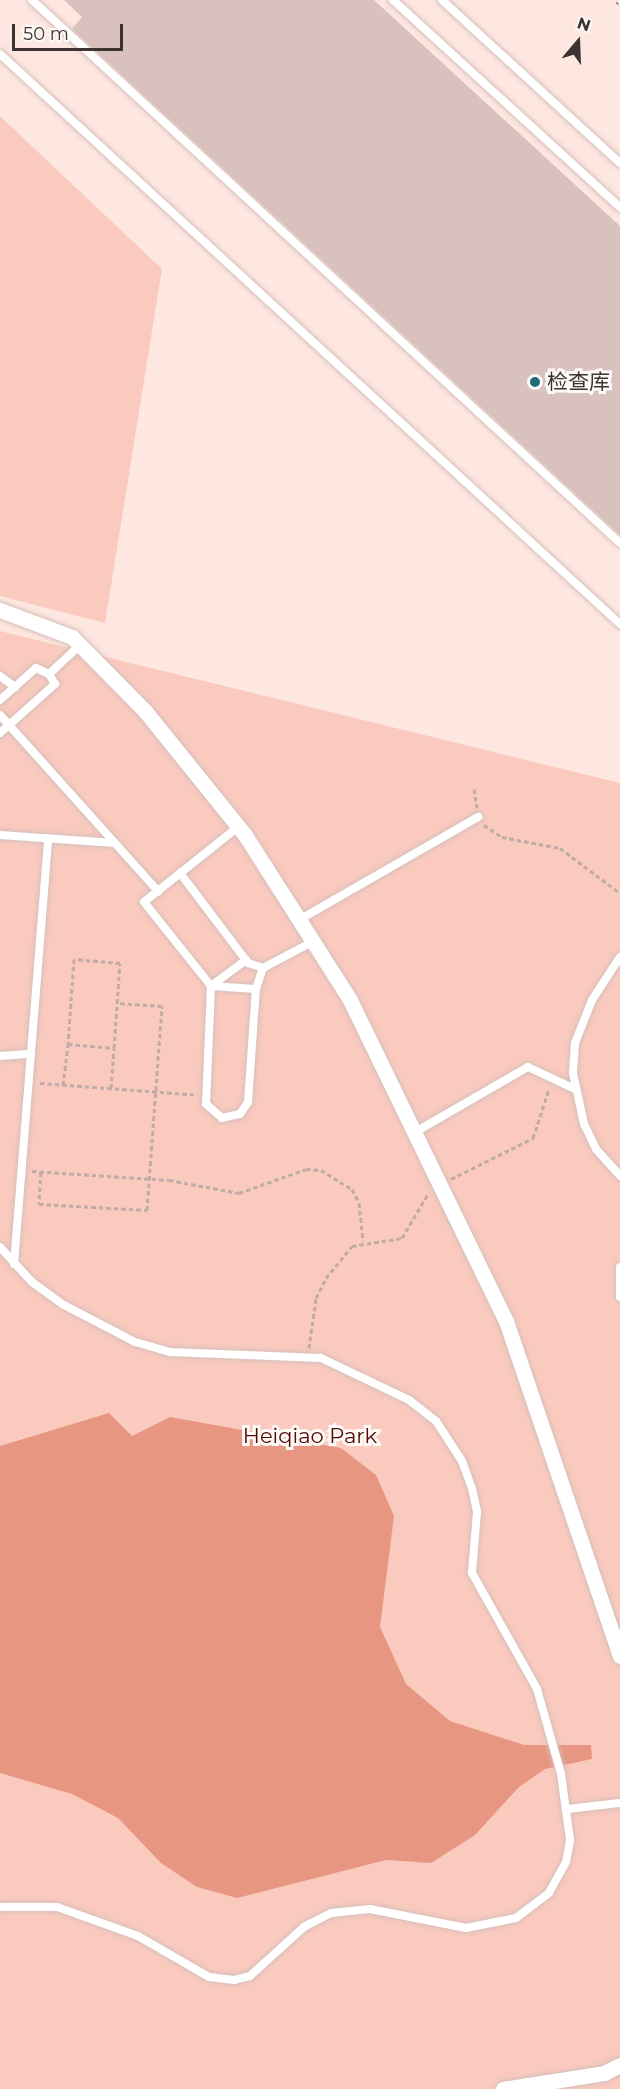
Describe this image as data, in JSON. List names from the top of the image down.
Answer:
{
  "parks": ["Heiqiao Park"],
  "places": ["检查库"],
  "scale_bar": "50 m",
  "north": "top"
}
